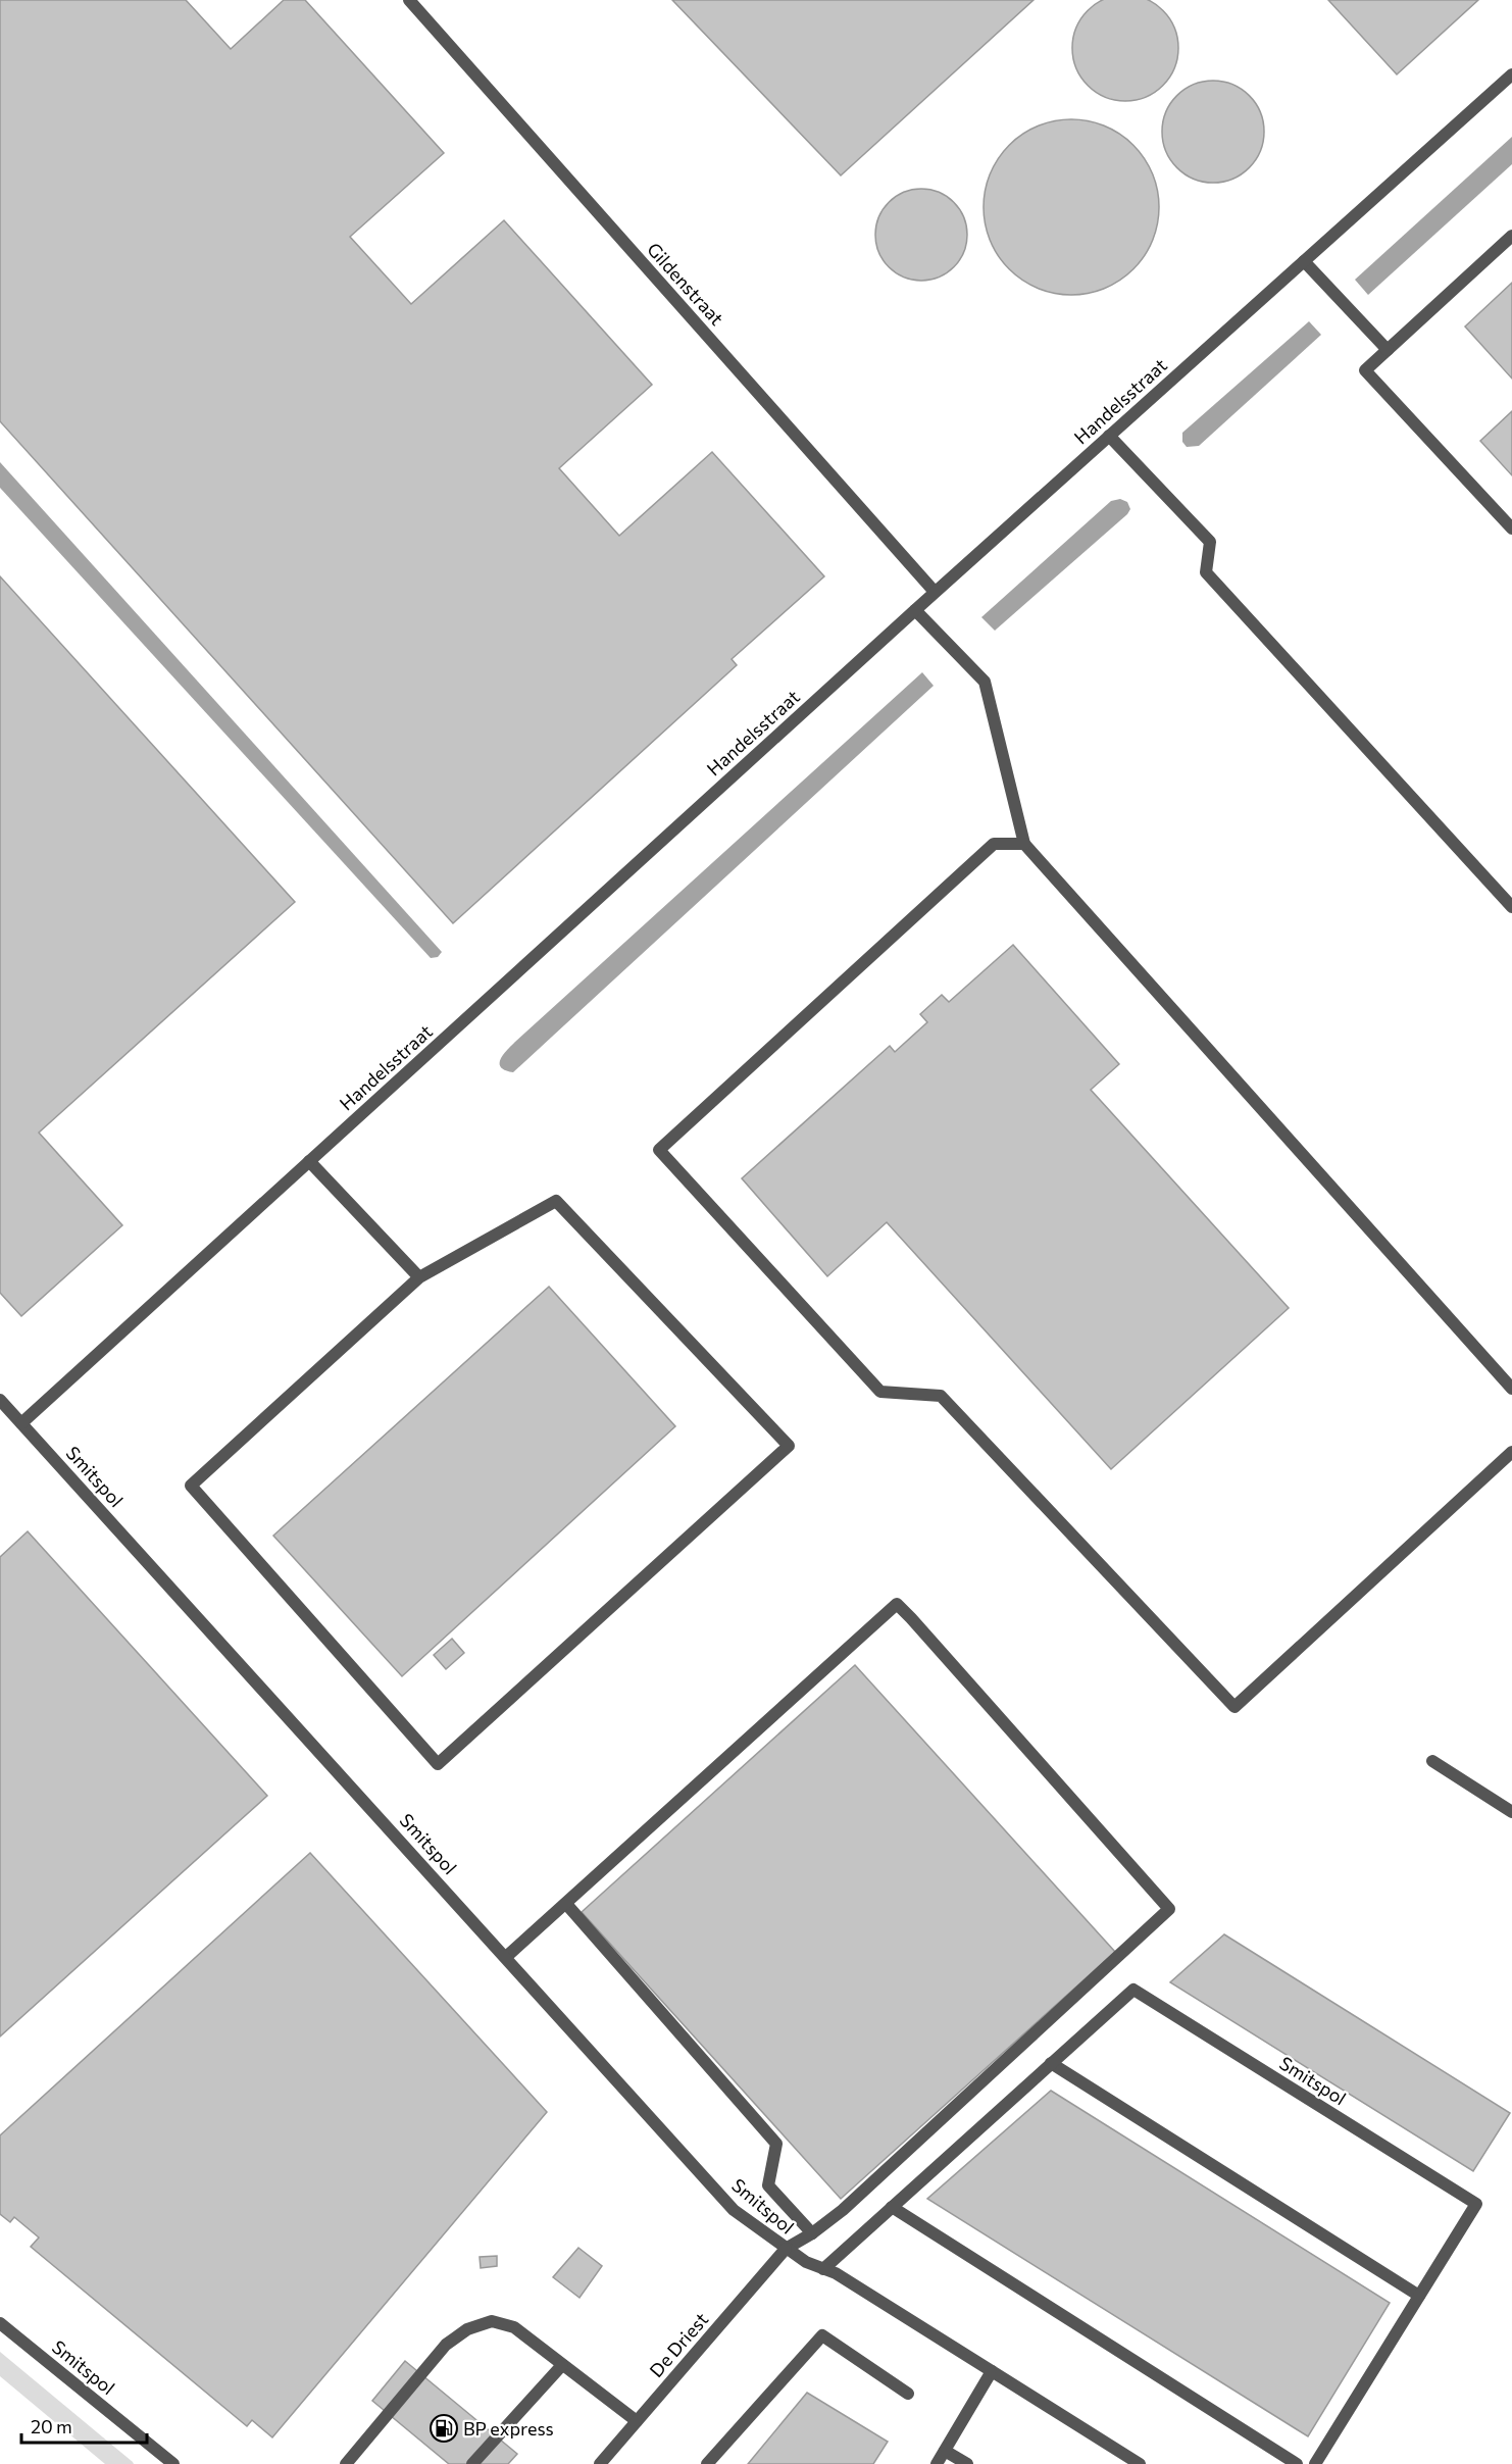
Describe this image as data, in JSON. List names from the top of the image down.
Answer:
{
  "streets": {
    "street": [
      "Gildenstraat",
      "Handelsstraat",
      "Smitspol",
      "De Driest"
    ]
  },
  "crossings": [
    ["Gildenstraat", "Handelsstraat"],
    ["Handelsstraat", "Smitspol"],
    ["Smitspol", "De Driest"]
  ],
  "places": {
    "fuel station": ["BP express"]
  },
  "scale_bar": "20 m"
}
